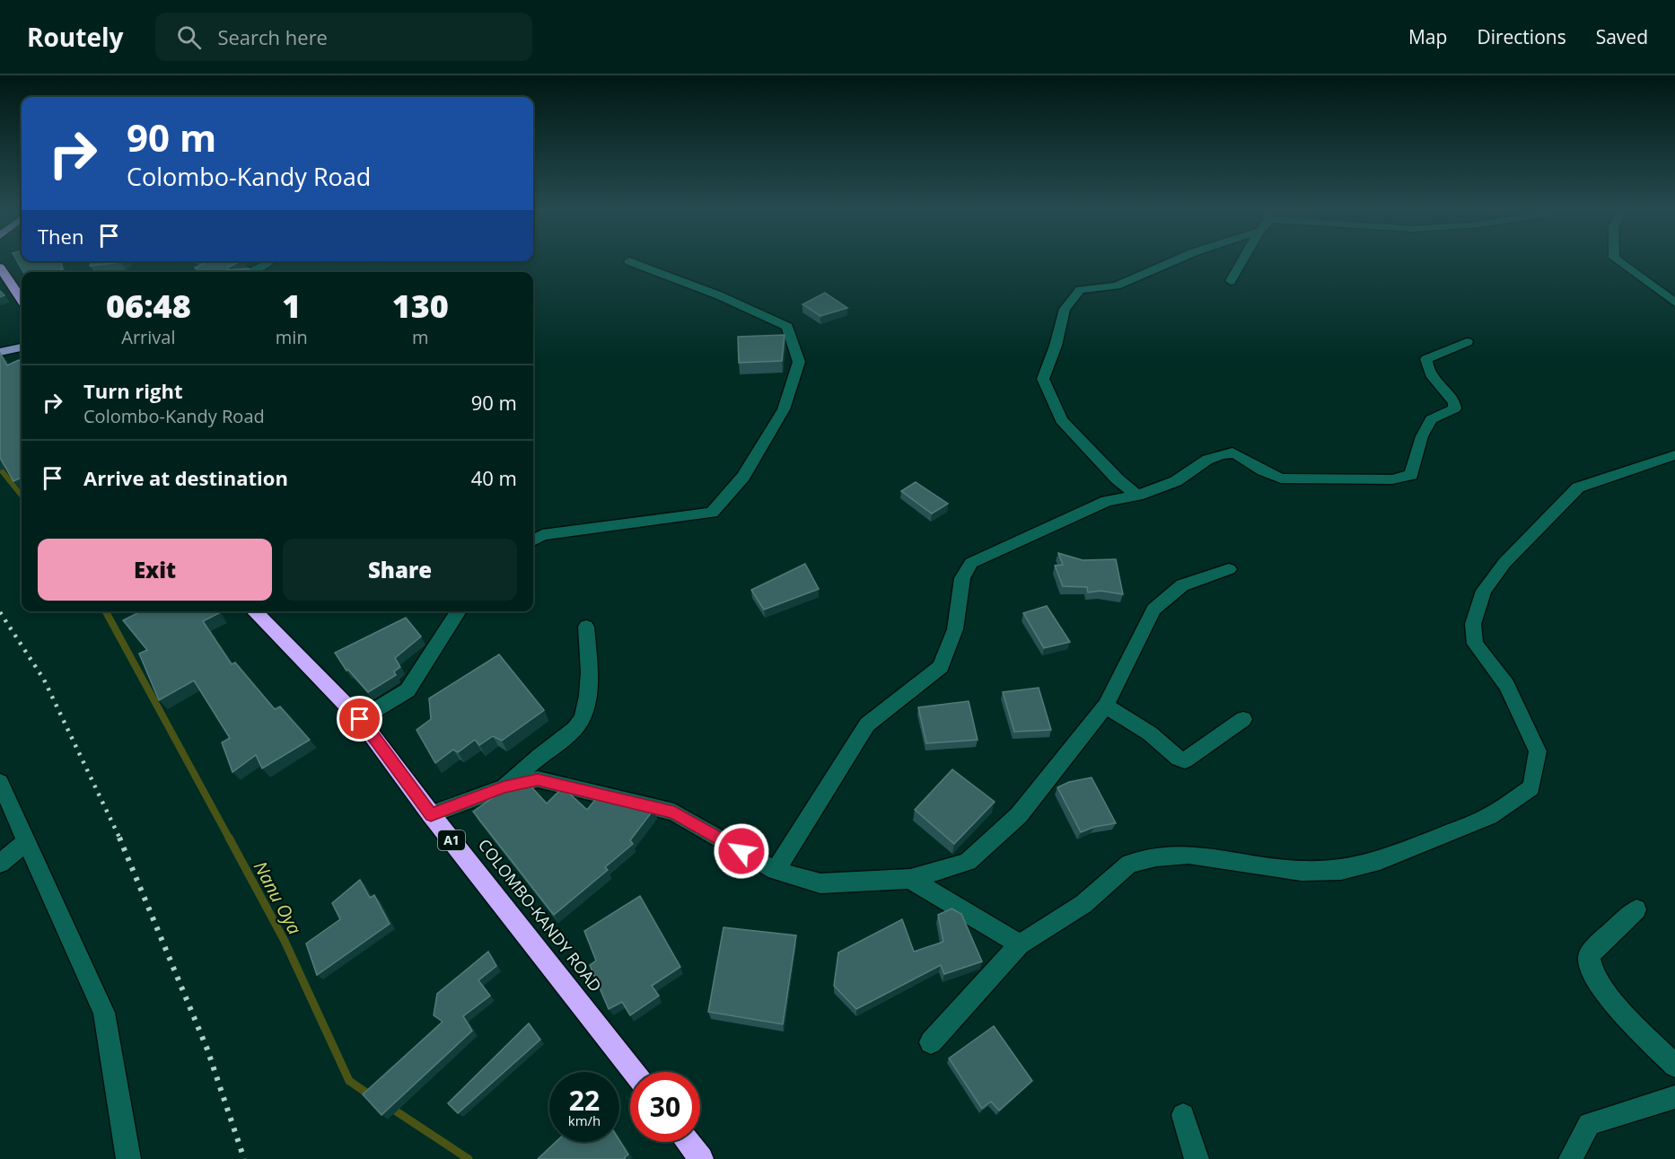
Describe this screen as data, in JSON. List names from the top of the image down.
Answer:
{
  "streets": {
    "highway": ["A1", "COLOMBO-KANDY ROAD"]
  },
  "water": ["Nanu Oya"],
  "page": {
    "header": "Routely",
    "search": "Search here",
    "nav": ["Map", "Directions", "Saved"],
    "turn": ["90 m", "Colombo-Kandy Road"],
    "then": "Then",
    "eta": [
      "06:48",
      "Arrival",
      "1",
      "min",
      "130",
      "m"
    ],
    "list": [
      {
        "name": "Turn right",
        "note": "Colombo-Kandy Road",
        "value": "90 m"
      },
      {
        "name": "Arrive at destination",
        "value": "40 m"
      }
    ],
    "buttons": ["Exit", "Share"],
    "speed": "22 km/h",
    "limit": "30"
  }
}
